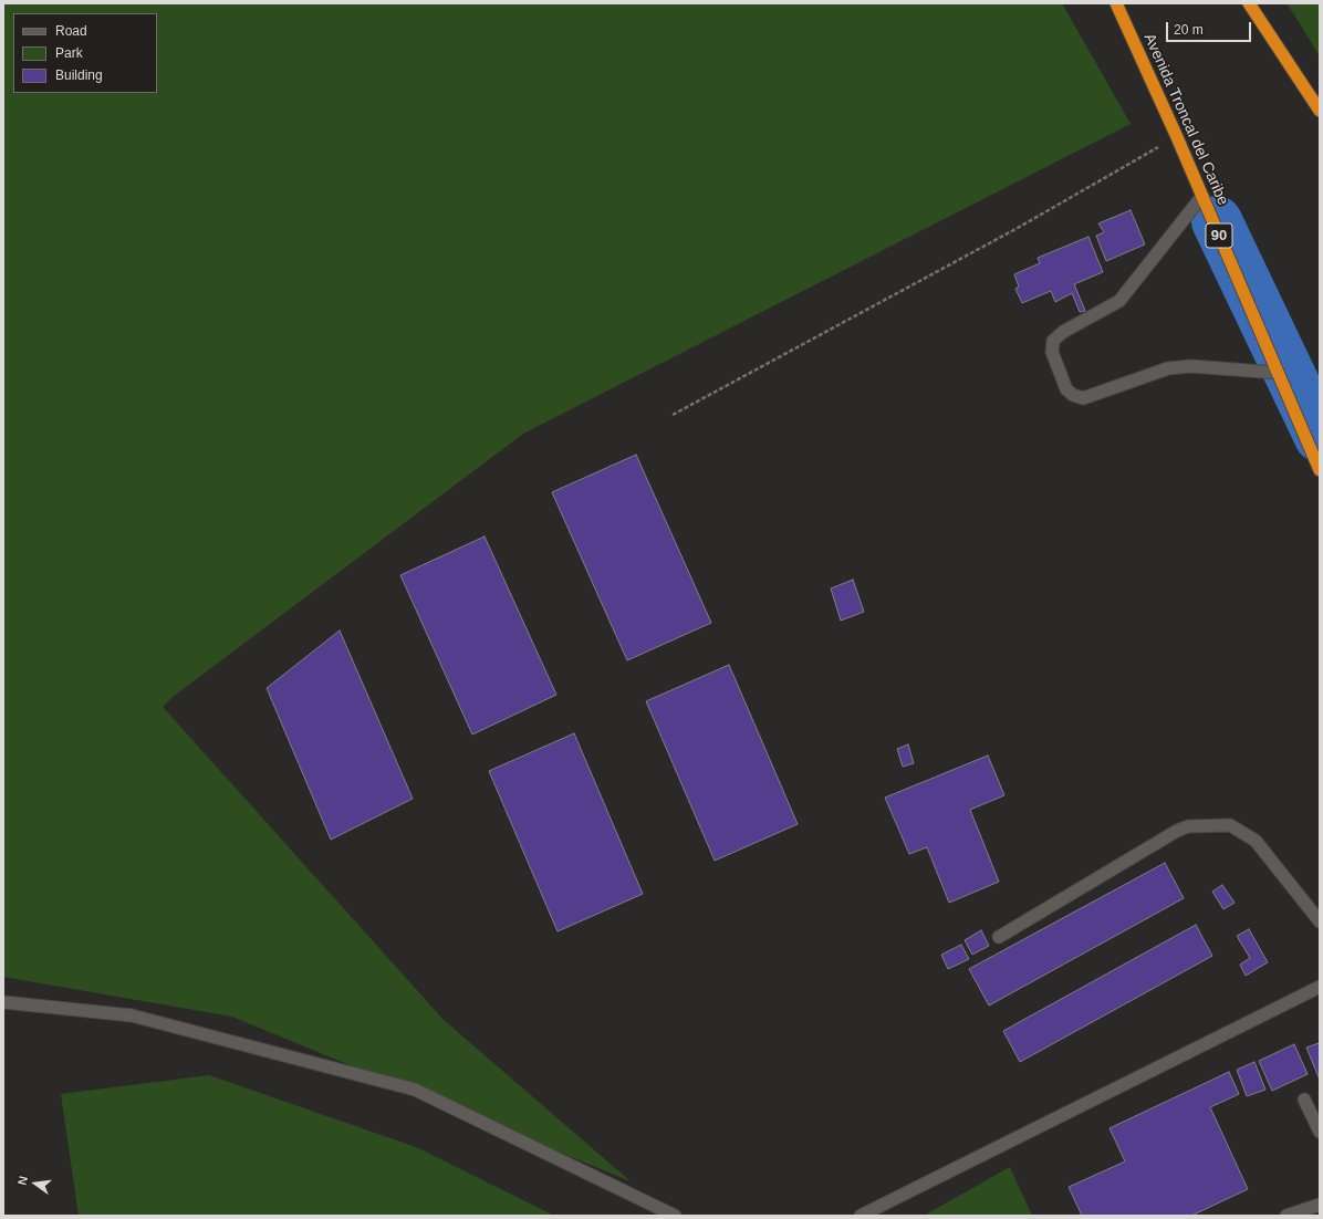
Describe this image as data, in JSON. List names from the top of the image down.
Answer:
{
  "streets": {
    "highway": ["Avenida Troncal del Caribe", "90"]
  },
  "legend": ["Road", "Park", "Building"],
  "scale_bar": "20 m",
  "north": "left"
}
